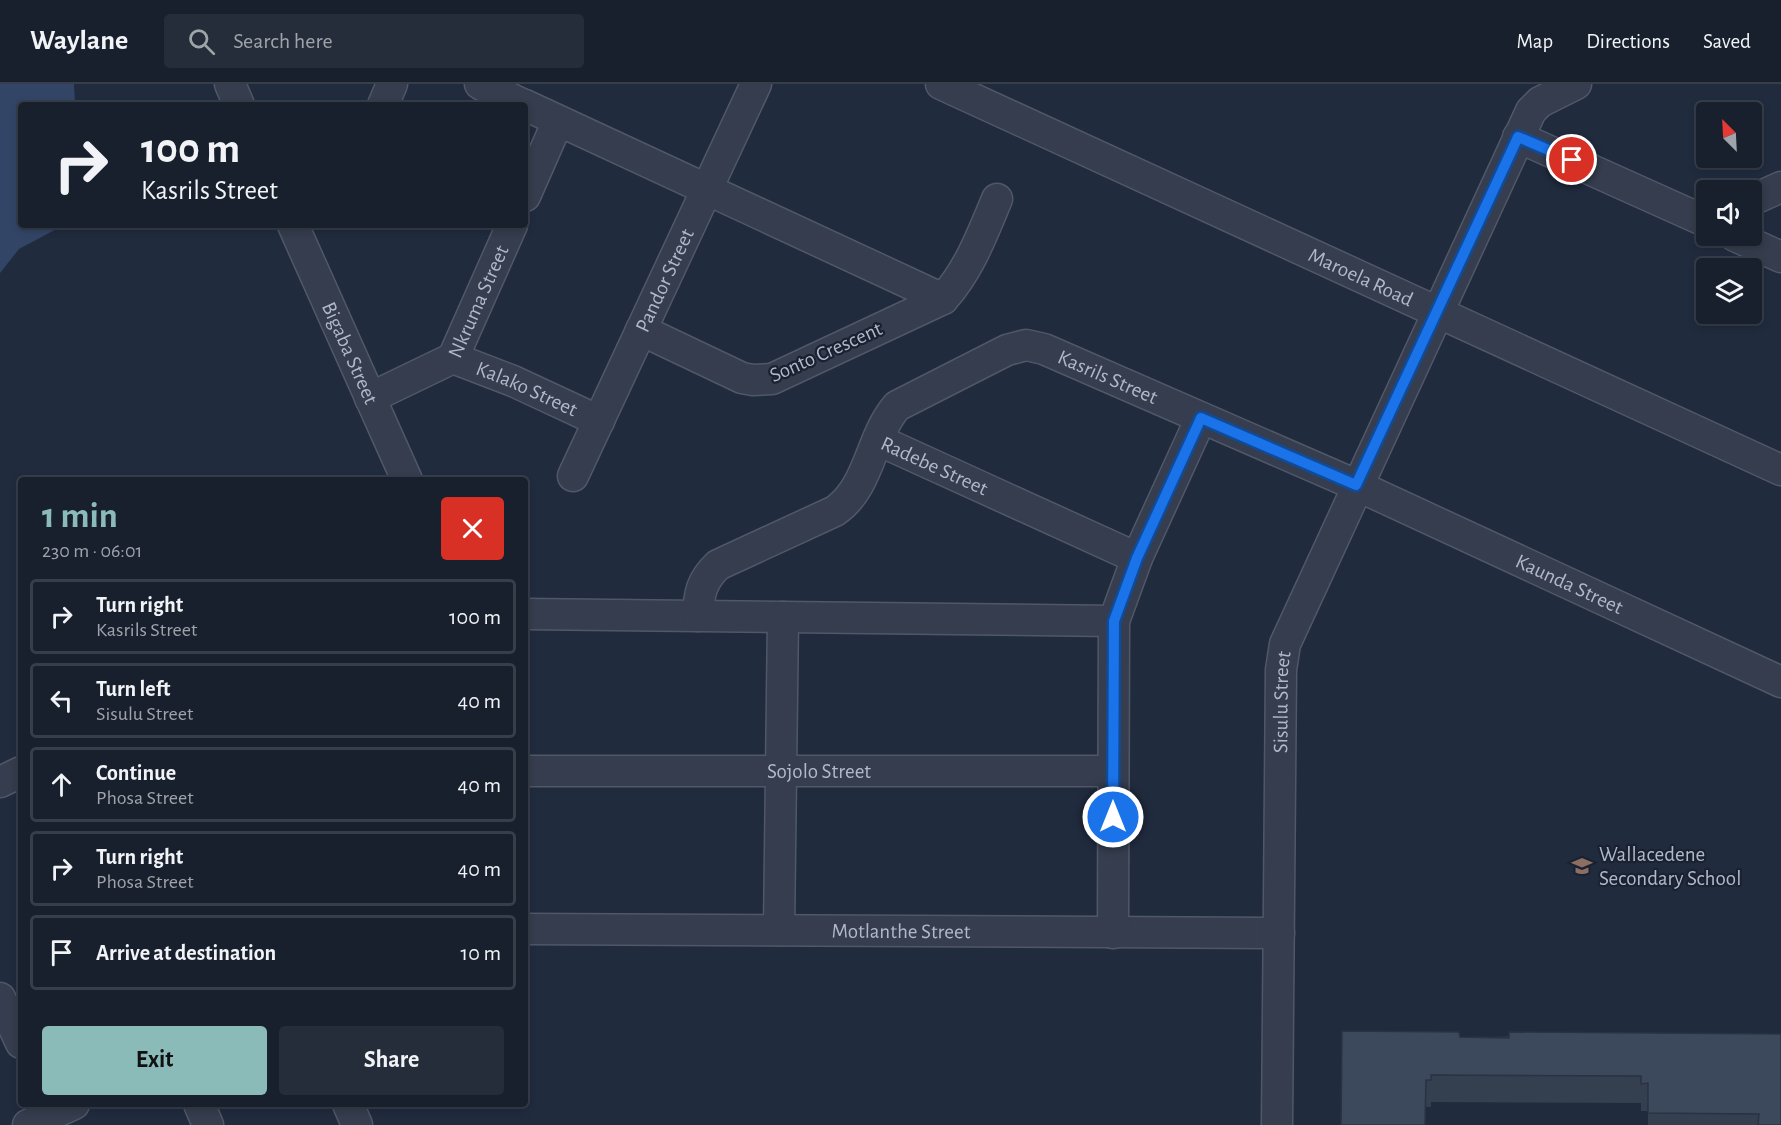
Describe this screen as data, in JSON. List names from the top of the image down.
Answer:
{
  "streets": {
    "street": [
      "Maroela Road",
      "Pandor Street",
      "Nkruma Street",
      "Sonto Crescent",
      "Bigaba Street",
      "Kasrils Street",
      "Kalako Street",
      "Radebe Street",
      "Kaunda Street",
      "Sisulu Street",
      "Sojolo Street",
      "Motlanthe Street"
    ]
  },
  "crossings": [
    ["Maroela Road", "Sisulu Street"],
    ["Pandor Street", "Sonto Crescent"],
    ["Pandor Street", "Kalako Street"],
    ["Nkruma Street", "Bigaba Street"],
    ["Nkruma Street", "Kalako Street"],
    ["Kasrils Street", "Radebe Street"],
    ["Kasrils Street", "Kaunda Street"],
    ["Kasrils Street", "Sisulu Street"],
    ["Kaunda Street", "Sisulu Street"],
    ["Sisulu Street", "Motlanthe Street"]
  ],
  "places": {
    "school or university": ["Wallacedene Secondary School"]
  },
  "north": "top left",
  "page": {
    "header": "Waylane",
    "search": "Search here",
    "nav": ["Map", "Directions", "Saved"],
    "turn": ["100 m", "Kasrils Street"],
    "heading": ["1 min", "230 m · 06:01"],
    "list": [
      {
        "name": "Turn right",
        "note": "Kasrils Street",
        "value": "100 m"
      },
      {
        "name": "Turn left",
        "note": "Sisulu Street",
        "value": "40 m"
      },
      {
        "name": "Continue",
        "note": "Phosa Street",
        "value": "40 m"
      },
      {
        "name": "Turn right",
        "note": "Phosa Street",
        "value": "40 m"
      },
      {
        "name": "Arrive at destination",
        "value": "10 m"
      }
    ],
    "buttons": ["Exit", "Share"]
  }
}
